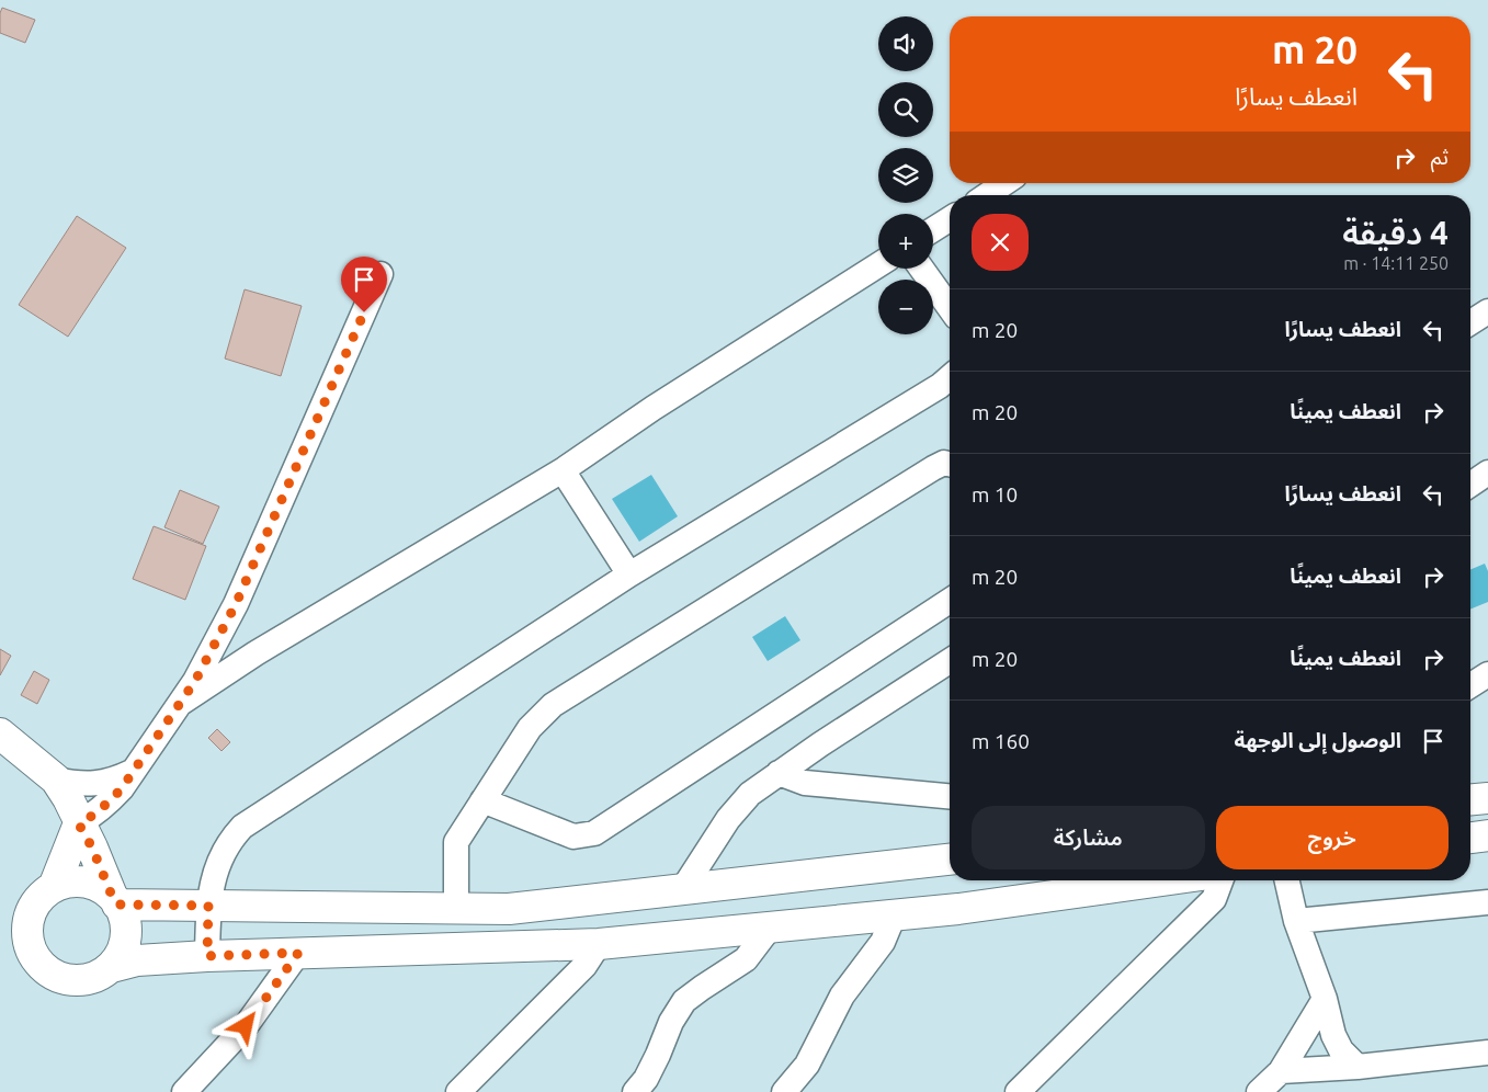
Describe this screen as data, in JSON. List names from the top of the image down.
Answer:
{
  "page": {
    "map_buttons": ["+", "−"],
    "turn": ["20 m", "انعطف يسارًا"],
    "then": "ثم",
    "heading": ["4 دقيقة", "250 m · 14:11"],
    "list": [
      {
        "name": "انعطف يسارًا",
        "value": "20 m"
      },
      {
        "name": "انعطف يمينًا",
        "value": "20 m"
      },
      {
        "name": "انعطف يسارًا",
        "value": "10 m"
      },
      {
        "name": "انعطف يمينًا",
        "value": "20 m"
      },
      {
        "name": "انعطف يمينًا",
        "value": "20 m"
      },
      {
        "name": "الوصول إلى الوجهة",
        "value": "160 m"
      }
    ],
    "buttons": ["خروج", "مشاركة"]
  }
}
